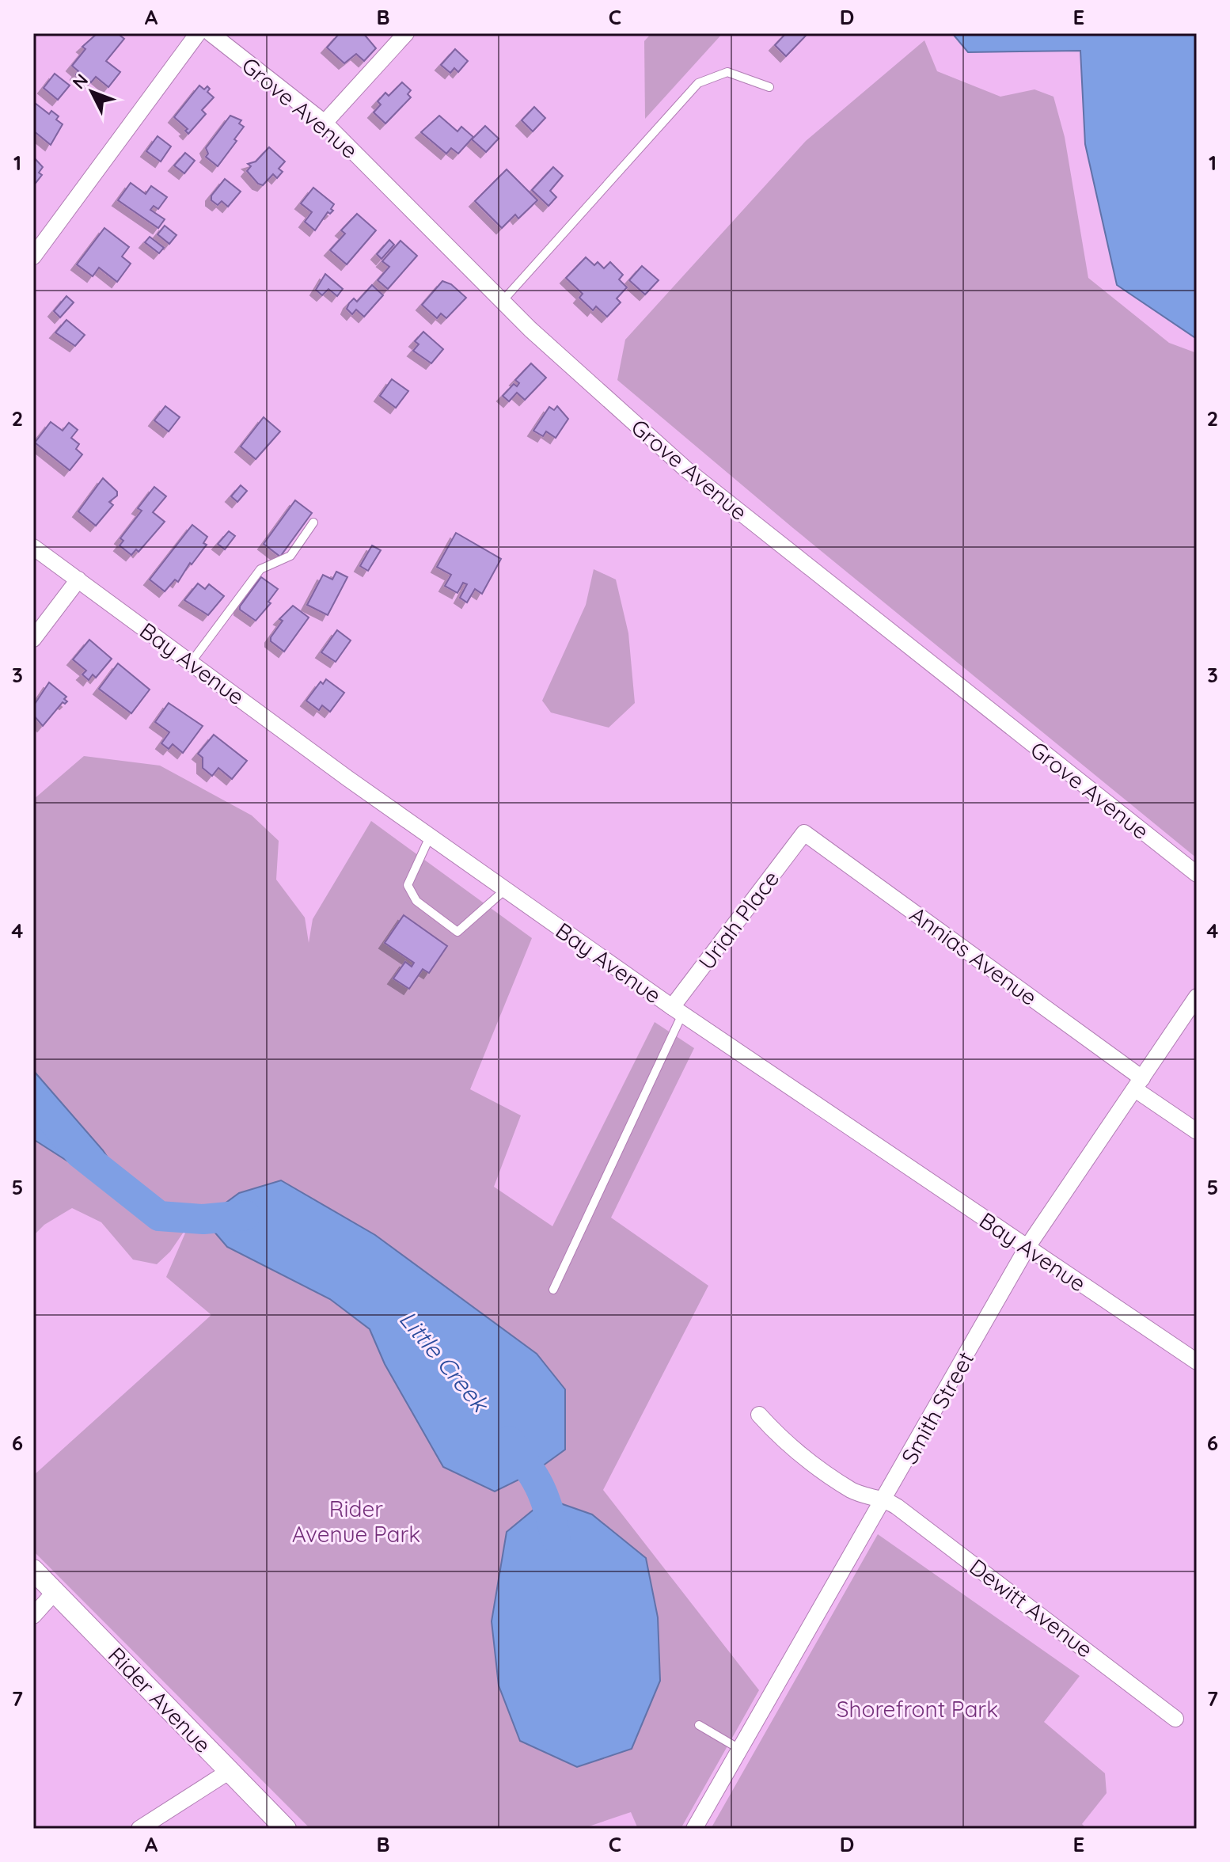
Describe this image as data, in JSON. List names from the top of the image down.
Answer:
{
  "streets": {
    "street": [
      "Grove Avenue",
      "Bay Avenue",
      "Uriah Place",
      "Annias Avenue",
      "Smith Street",
      "Dewitt Avenue",
      "Rider Avenue"
    ]
  },
  "crossings": [
    ["Bay Avenue", "Uriah Place"],
    ["Bay Avenue", "Smith Street"],
    ["Uriah Place", "Annias Avenue"],
    ["Annias Avenue", "Smith Street"],
    ["Smith Street", "Dewitt Avenue"]
  ],
  "water": ["Little Creek"],
  "parks": ["Rider Avenue Park", "Shorefront Park"],
  "north": "top left",
  "grid": {
    "columns": [
      "A",
      "B",
      "C",
      "D",
      "E"
    ],
    "rows": [
      "1",
      "2",
      "3",
      "4",
      "5",
      "6",
      "7"
    ]
  }
}
